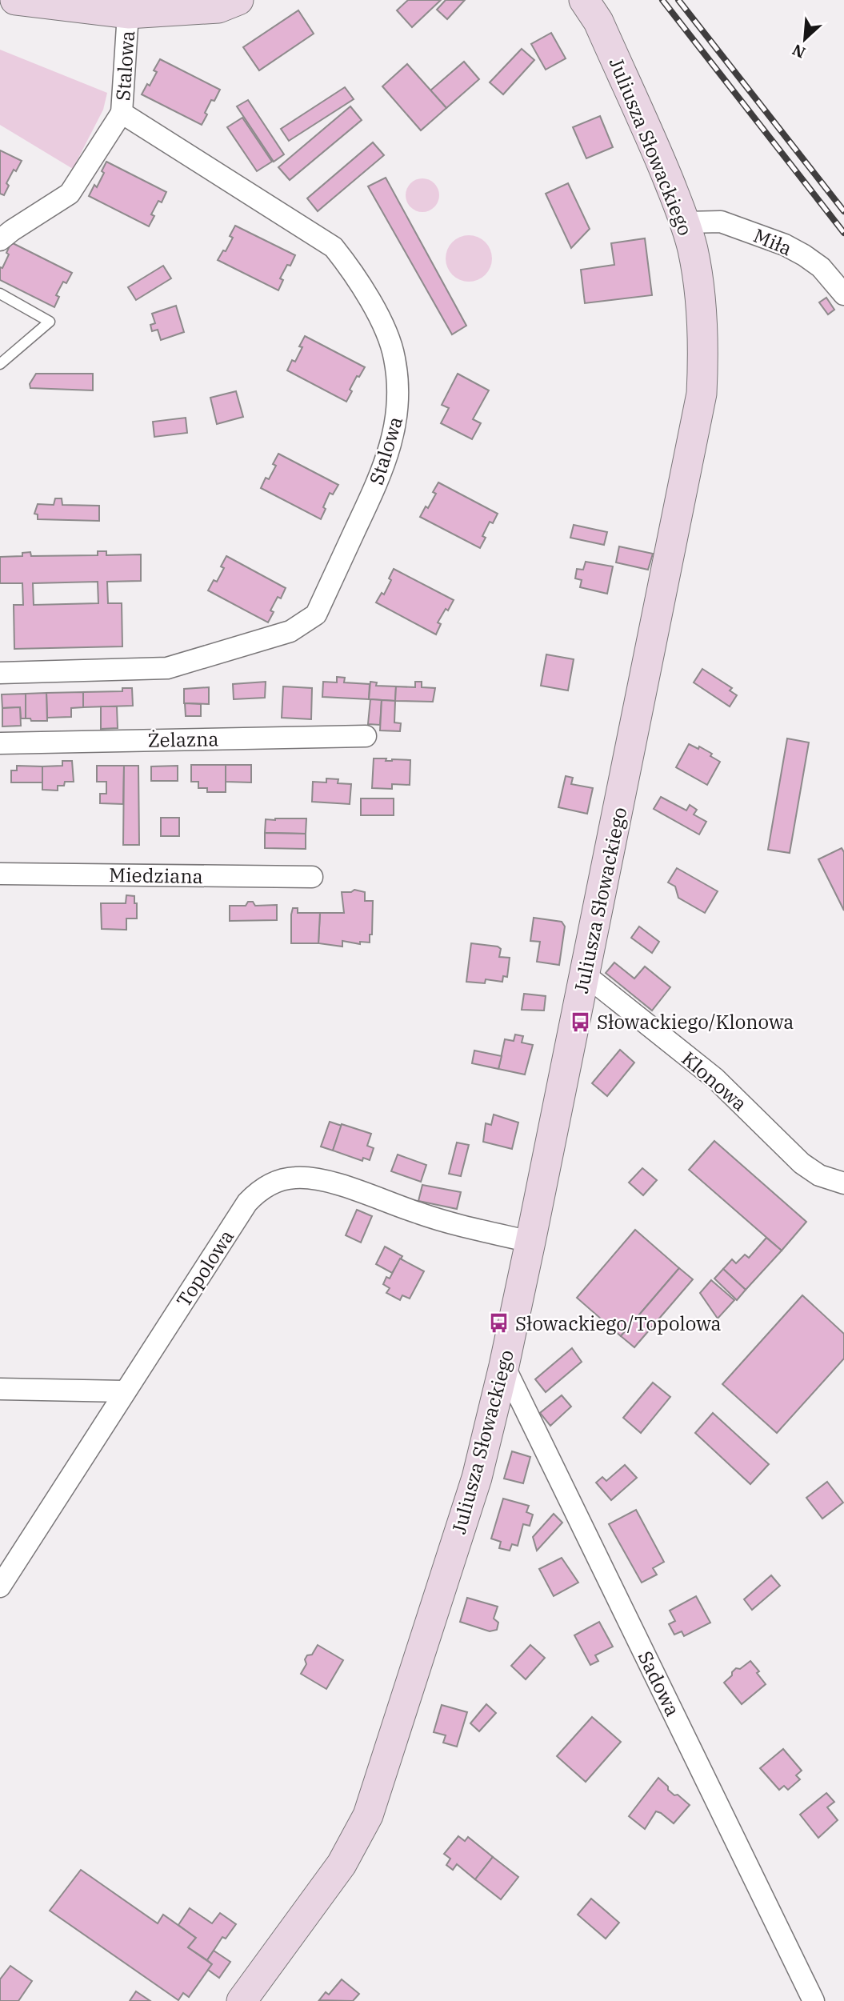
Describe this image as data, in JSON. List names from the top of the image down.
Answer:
{
  "streets": {
    "street": [
      "Stalowa",
      "Juliusza Słowackiego",
      "Miła",
      "Żelazna",
      "Miedziana",
      "Klonowa",
      "Topolowa",
      "Sadowa"
    ]
  },
  "crossings": [
    ["Juliusza Słowackiego", "Miła"],
    ["Juliusza Słowackiego", "Klonowa"],
    ["Juliusza Słowackiego", "Topolowa"],
    ["Juliusza Słowackiego", "Sadowa"]
  ],
  "places": {
    "bus stop": ["Słowackiego/Klonowa", "Słowackiego/Topolowa"]
  },
  "north": "bottom left"
}
